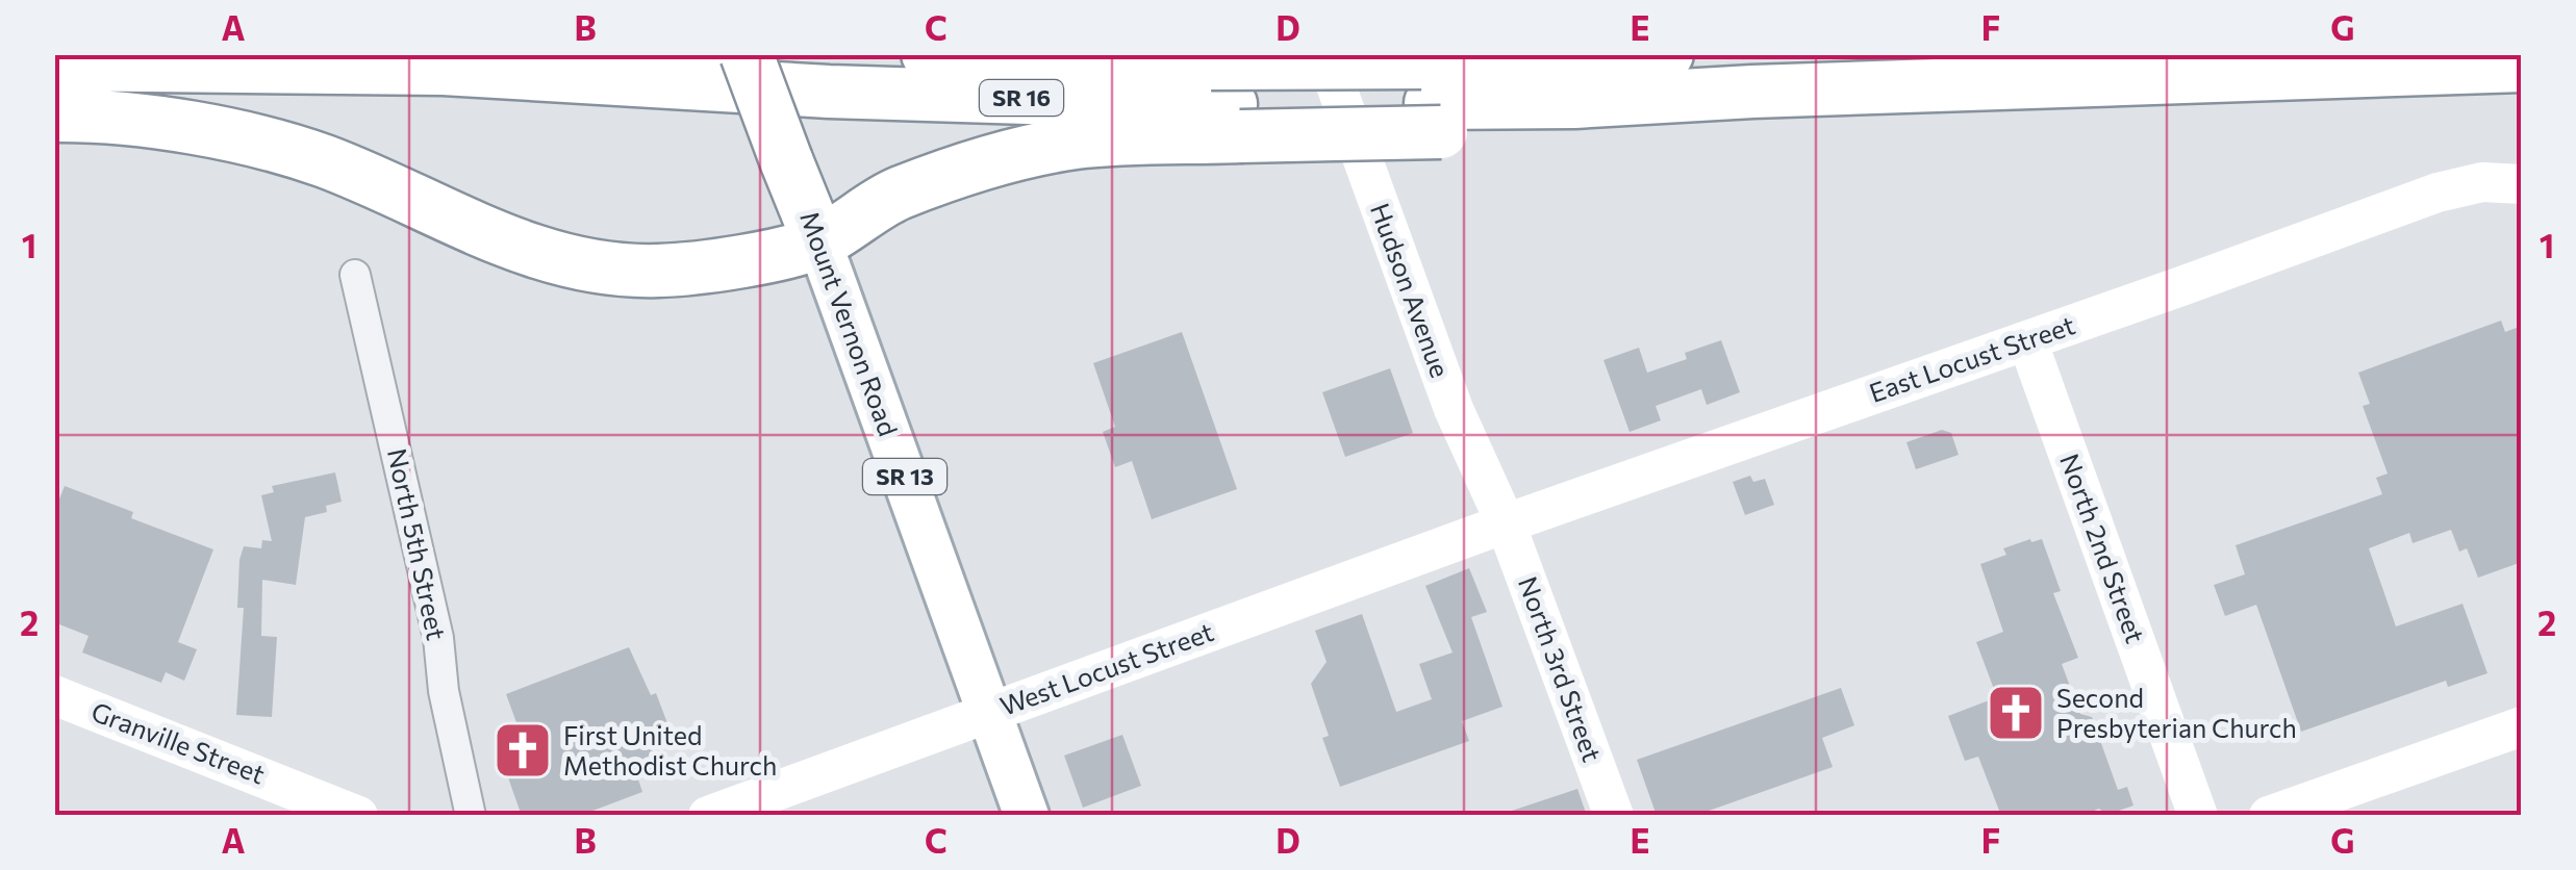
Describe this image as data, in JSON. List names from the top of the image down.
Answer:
{
  "streets": {
    "highway": ["SR 16", "Mount Vernon Road", "SR 13"],
    "street": [
      "Hudson Avenue",
      "East Locust Street",
      "North 5th Street",
      "North 2nd Street",
      "West Locust Street",
      "North 3rd Street",
      "Granville Street"
    ]
  },
  "crossings": [
    ["Hudson Avenue", "East Locust Street"],
    ["Hudson Avenue", "West Locust Street"],
    ["Hudson Avenue", "North 3rd Street"],
    ["Mount Vernon Road", "SR 13"],
    ["Mount Vernon Road", "West Locust Street"],
    ["East Locust Street", "North 2nd Street"],
    ["East Locust Street", "West Locust Street"],
    ["East Locust Street", "North 3rd Street"],
    ["SR 13", "West Locust Street"],
    ["West Locust Street", "North 3rd Street"]
  ],
  "places": {
    "church": ["Second Presbyterian Church", "First United Methodist Church"]
  },
  "grid": {
    "columns": [
      "A",
      "B",
      "C",
      "D",
      "E",
      "F",
      "G"
    ],
    "rows": ["1", "2"]
  }
}
